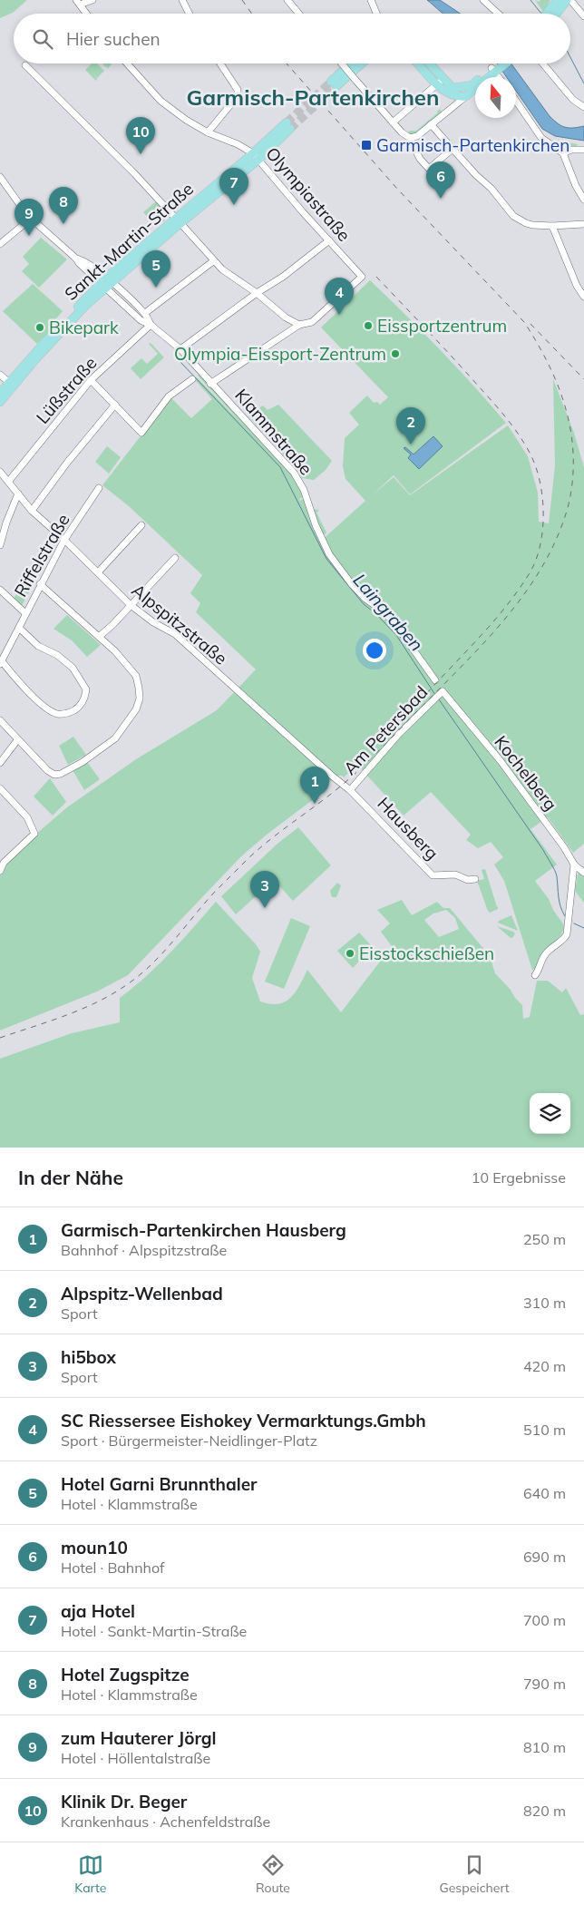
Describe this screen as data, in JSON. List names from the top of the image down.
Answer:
{
  "streets": {
    "main road": ["Sankt-Martin-Straße"],
    "street": [
      "Olympiastraße",
      "Lüßstraße",
      "Klammstraße",
      "Riffelstraße",
      "Alpspitzstraße",
      "Am Petersbad",
      "Kochelberg",
      "Hausberg"
    ]
  },
  "crossings": [
    ["Olympiastraße", "Sankt-Martin-Straße"],
    ["Sankt-Martin-Straße", "Klammstraße"],
    ["Lüßstraße", "Klammstraße"],
    ["Lüßstraße", "Alpspitzstraße"],
    ["Riffelstraße", "Alpspitzstraße"],
    ["Alpspitzstraße", "Am Petersbad"],
    ["Alpspitzstraße", "Hausberg"],
    ["Am Petersbad", "Kochelberg"],
    ["Am Petersbad", "Hausberg"]
  ],
  "districts": ["Garmisch-Partenkirchen"],
  "water": ["Laingraben"],
  "places": {
    "transit": ["Garmisch-Partenkirchen"],
    "other": [
      "Eissportzentrum",
      "Bikepark",
      "Olympia-Eissport-Zentrum",
      "Eisstockschießen"
    ]
  },
  "north": "top",
  "page": {
    "search": "Hier suchen",
    "pins": [
      "10",
      "6",
      "7",
      "8",
      "9",
      "5",
      "4",
      "2",
      "1",
      "3"
    ],
    "heading": ["In der Nähe", "10 Ergebnisse"],
    "list": [
      {
        "mark": "1",
        "name": "Garmisch-Partenkirchen Hausberg",
        "note": "Bahnhof · Alpspitzstraße",
        "value": "250 m"
      },
      {
        "mark": "2",
        "name": "Alpspitz-Wellenbad",
        "note": "Sport",
        "value": "310 m"
      },
      {
        "mark": "3",
        "name": "hi5box",
        "note": "Sport",
        "value": "420 m"
      },
      {
        "mark": "4",
        "name": "SC Riessersee Eishokey Vermarktungs.Gmbh",
        "note": "Sport · Bürgermeister-Neidlinger-Platz",
        "value": "510 m"
      },
      {
        "mark": "5",
        "name": "Hotel Garni Brunnthaler",
        "note": "Hotel · Klammstraße",
        "value": "640 m"
      },
      {
        "mark": "6",
        "name": "moun10",
        "note": "Hotel · Bahnhof",
        "value": "690 m"
      },
      {
        "mark": "7",
        "name": "aja Hotel",
        "note": "Hotel · Sankt-Martin-Straße",
        "value": "700 m"
      },
      {
        "mark": "8",
        "name": "Hotel Zugspitze",
        "note": "Hotel · Klammstraße",
        "value": "790 m"
      },
      {
        "mark": "9",
        "name": "zum Hauterer Jörgl",
        "note": "Hotel · Höllentalstraße",
        "value": "810 m"
      },
      {
        "mark": "10",
        "name": "Klinik Dr. Beger",
        "note": "Krankenhaus · Achenfeldstraße",
        "value": "820 m"
      }
    ],
    "nav": ["Karte", "Route", "Gespeichert"]
  }
}
